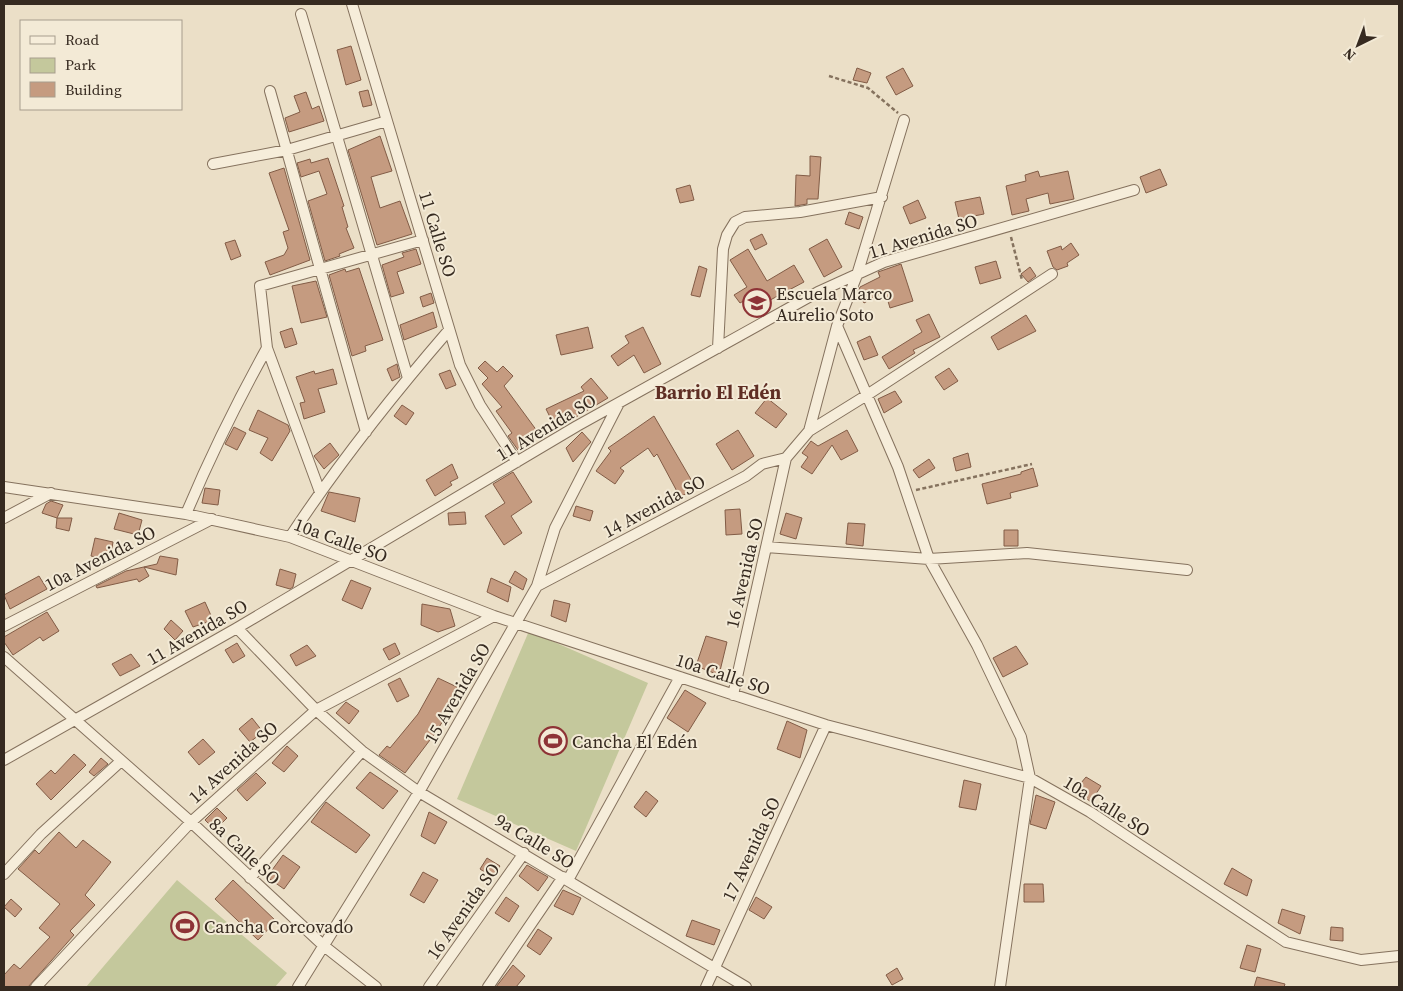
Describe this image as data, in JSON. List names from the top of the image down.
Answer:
{
  "streets": {
    "street": [
      "11 Calle SO",
      "11 Avenida SO",
      "14 Avenida SO",
      "10a Calle SO",
      "10a Avenida SO",
      "16 Avenida SO",
      "15 Avenida SO",
      "9a Calle SO",
      "17 Avenida SO",
      "8a Calle SO"
    ]
  },
  "crossings": [
    ["11 Calle SO", "11 Avenida SO"],
    ["11 Avenida SO", "10a Calle SO"],
    ["11 Avenida SO", "15 Avenida SO"],
    ["11 Avenida SO", "9a Calle SO"],
    ["11 Avenida SO", "8a Calle SO"],
    ["14 Avenida SO", "10a Calle SO"],
    ["14 Avenida SO", "16 Avenida SO"],
    ["14 Avenida SO", "15 Avenida SO"],
    ["14 Avenida SO", "9a Calle SO"],
    ["14 Avenida SO", "8a Calle SO"],
    ["10a Calle SO", "10a Avenida SO"],
    ["10a Calle SO", "16 Avenida SO"],
    ["10a Calle SO", "15 Avenida SO"],
    ["10a Calle SO", "17 Avenida SO"],
    ["16 Avenida SO", "9a Calle SO"],
    ["15 Avenida SO", "9a Calle SO"],
    ["15 Avenida SO", "8a Calle SO"],
    ["9a Calle SO", "17 Avenida SO"]
  ],
  "districts": ["Barrio El Edén"],
  "places": {
    "school or university": ["Escuela Marco Aurelio Soto"],
    "sports": ["Cancha El Edén", "Cancha Corcovado"]
  },
  "legend": ["Road", "Park", "Building"],
  "north": "bottom left"
}
